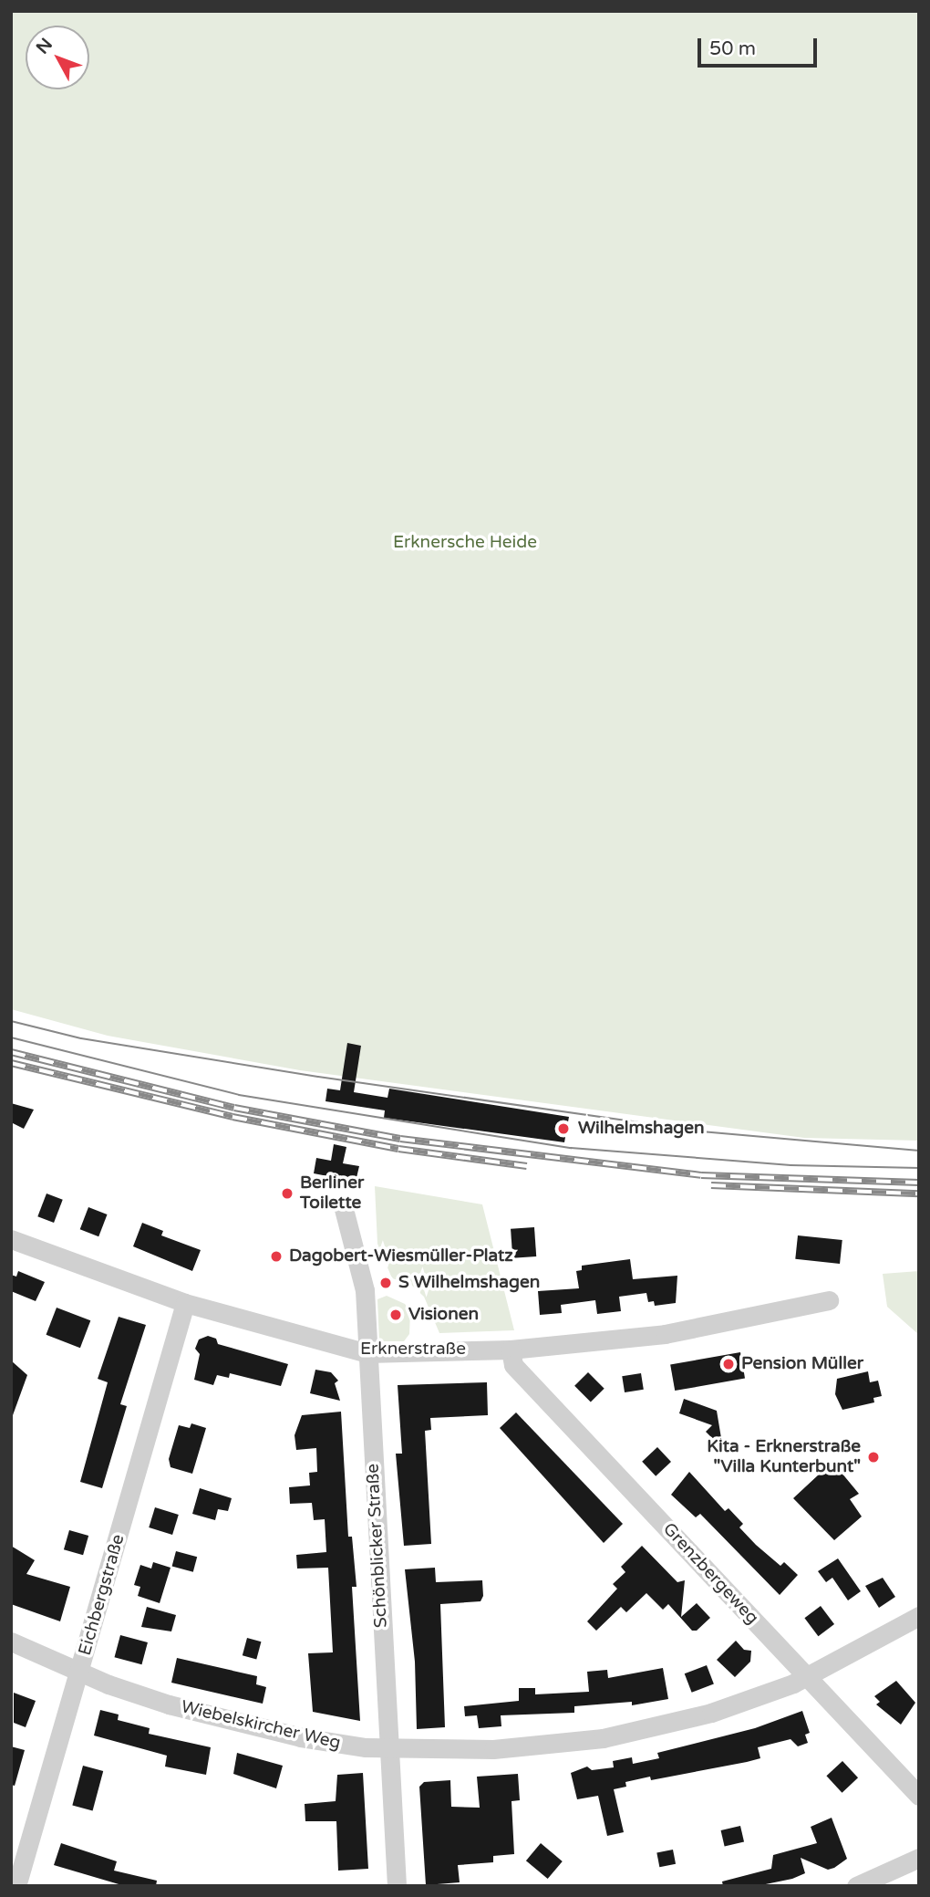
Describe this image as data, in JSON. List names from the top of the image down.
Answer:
{
  "streets": {
    "street": [
      "Erknerstraße",
      "Schönblicker Straße",
      "Grenzbergeweg",
      "Eichbergstraße",
      "Wiebelskircher Weg"
    ]
  },
  "crossings": [
    ["Erknerstraße", "Schönblicker Straße"],
    ["Erknerstraße", "Grenzbergeweg"],
    ["Erknerstraße", "Eichbergstraße"],
    ["Schönblicker Straße", "Wiebelskircher Weg"],
    ["Grenzbergeweg", "Wiebelskircher Weg"],
    ["Eichbergstraße", "Wiebelskircher Weg"]
  ],
  "parks": ["Erknersche Heide"],
  "places": [
    "Wilhelmshagen",
    "Berliner Toilette",
    "Dagobert-Wiesmüller-Platz",
    "S Wilhelmshagen",
    "Visionen",
    "Pension Müller",
    "Kita - Erknerstraße \"Villa Kunterbunt\""
  ],
  "scale_bar": "50 m",
  "north": "top left"
}
